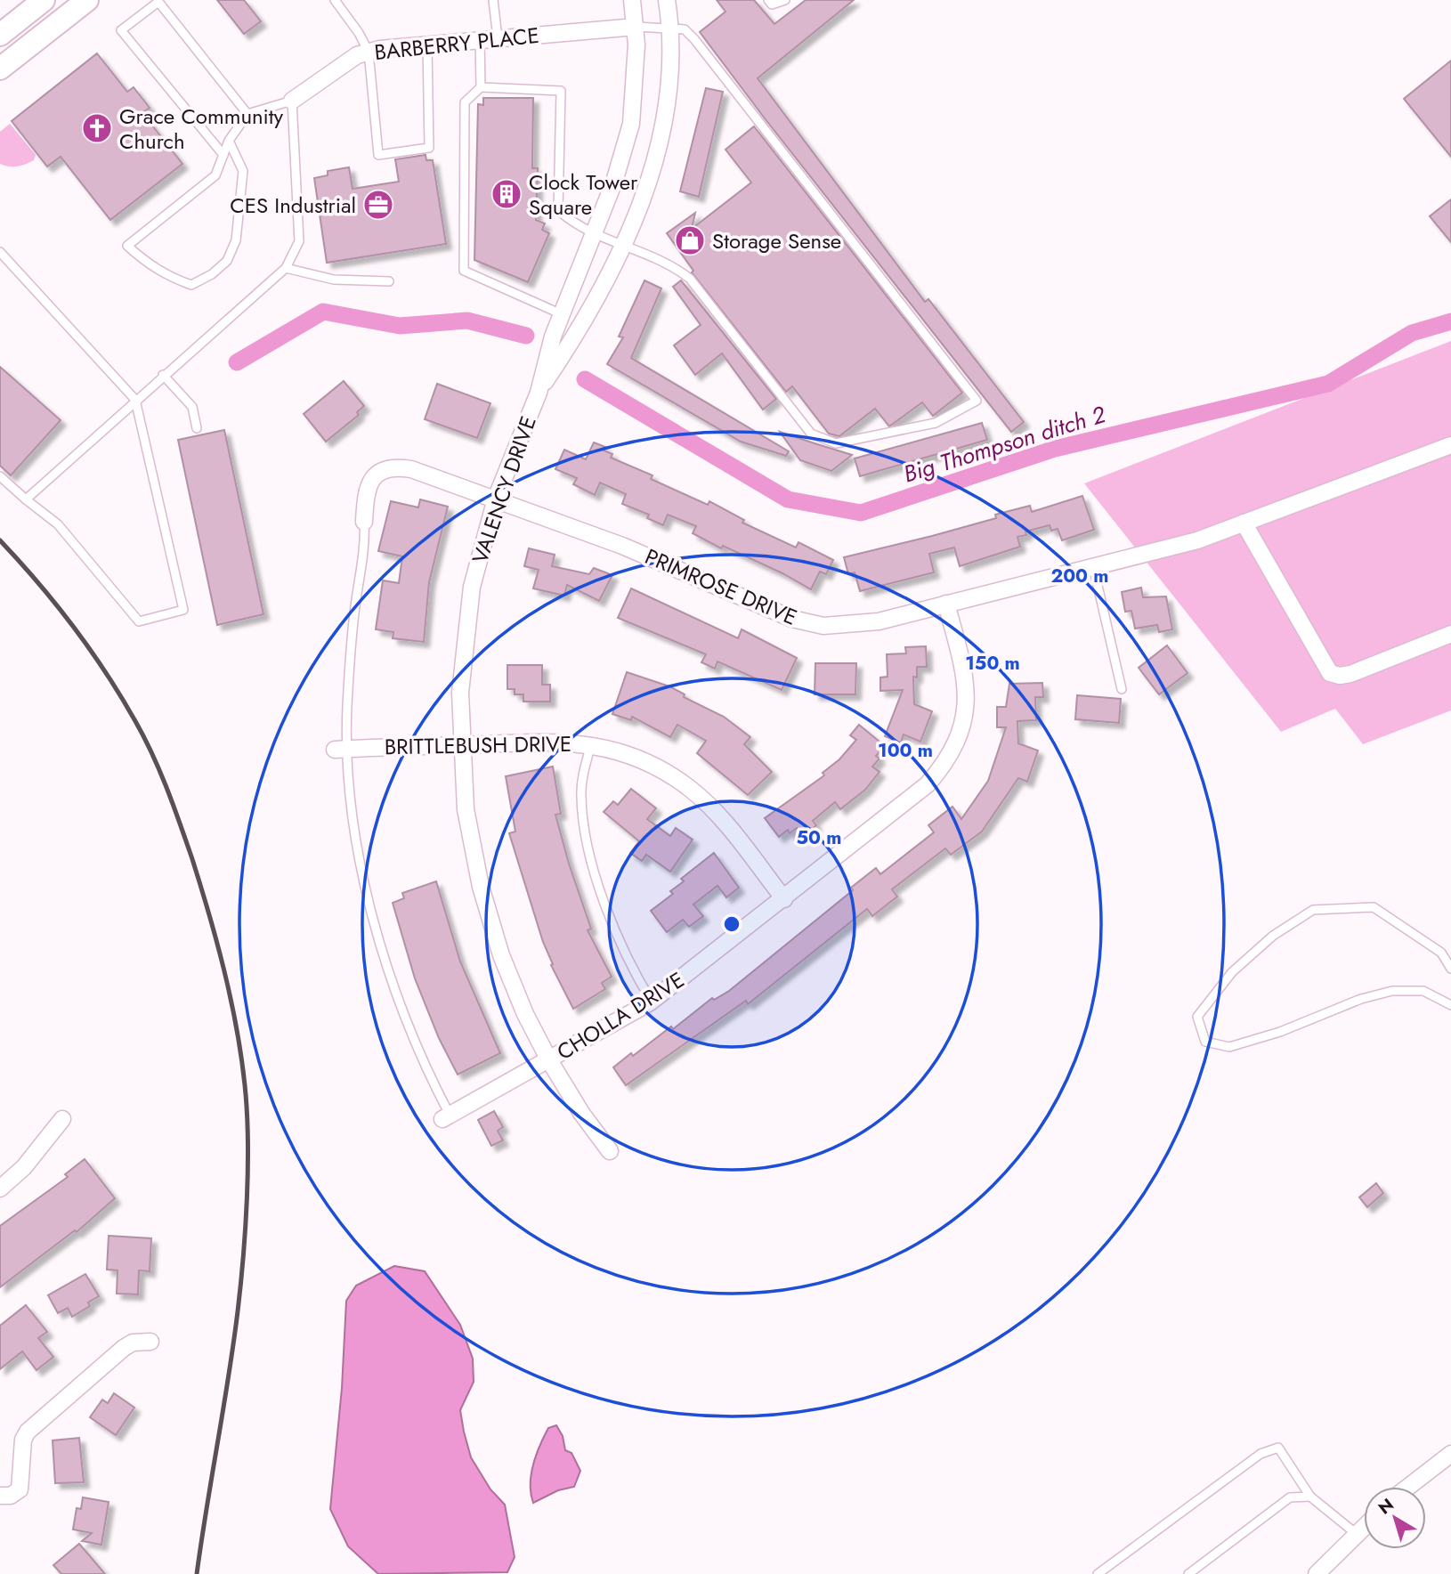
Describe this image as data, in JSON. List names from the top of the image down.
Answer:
{
  "streets": {
    "street": [
      "BARBERRY PLACE",
      "VALENCY DRIVE",
      "PRIMROSE DRIVE",
      "BRITTLEBUSH DRIVE",
      "CHOLLA DRIVE"
    ]
  },
  "crossings": [
    ["BARBERRY PLACE", "VALENCY DRIVE"],
    ["VALENCY DRIVE", "PRIMROSE DRIVE"],
    ["VALENCY DRIVE", "BRITTLEBUSH DRIVE"],
    ["VALENCY DRIVE", "CHOLLA DRIVE"],
    ["PRIMROSE DRIVE", "CHOLLA DRIVE"],
    ["BRITTLEBUSH DRIVE", "CHOLLA DRIVE"]
  ],
  "water": ["Big Thompson ditch 2"],
  "places": {
    "church": ["Grace Community Church"],
    "building": ["Clock Tower Square"],
    "office": ["CES Industrial"],
    "shop": ["Storage Sense"]
  },
  "north": "top left",
  "rings": [
    "200 m",
    "150 m",
    "100 m",
    "50 m"
  ]
}
